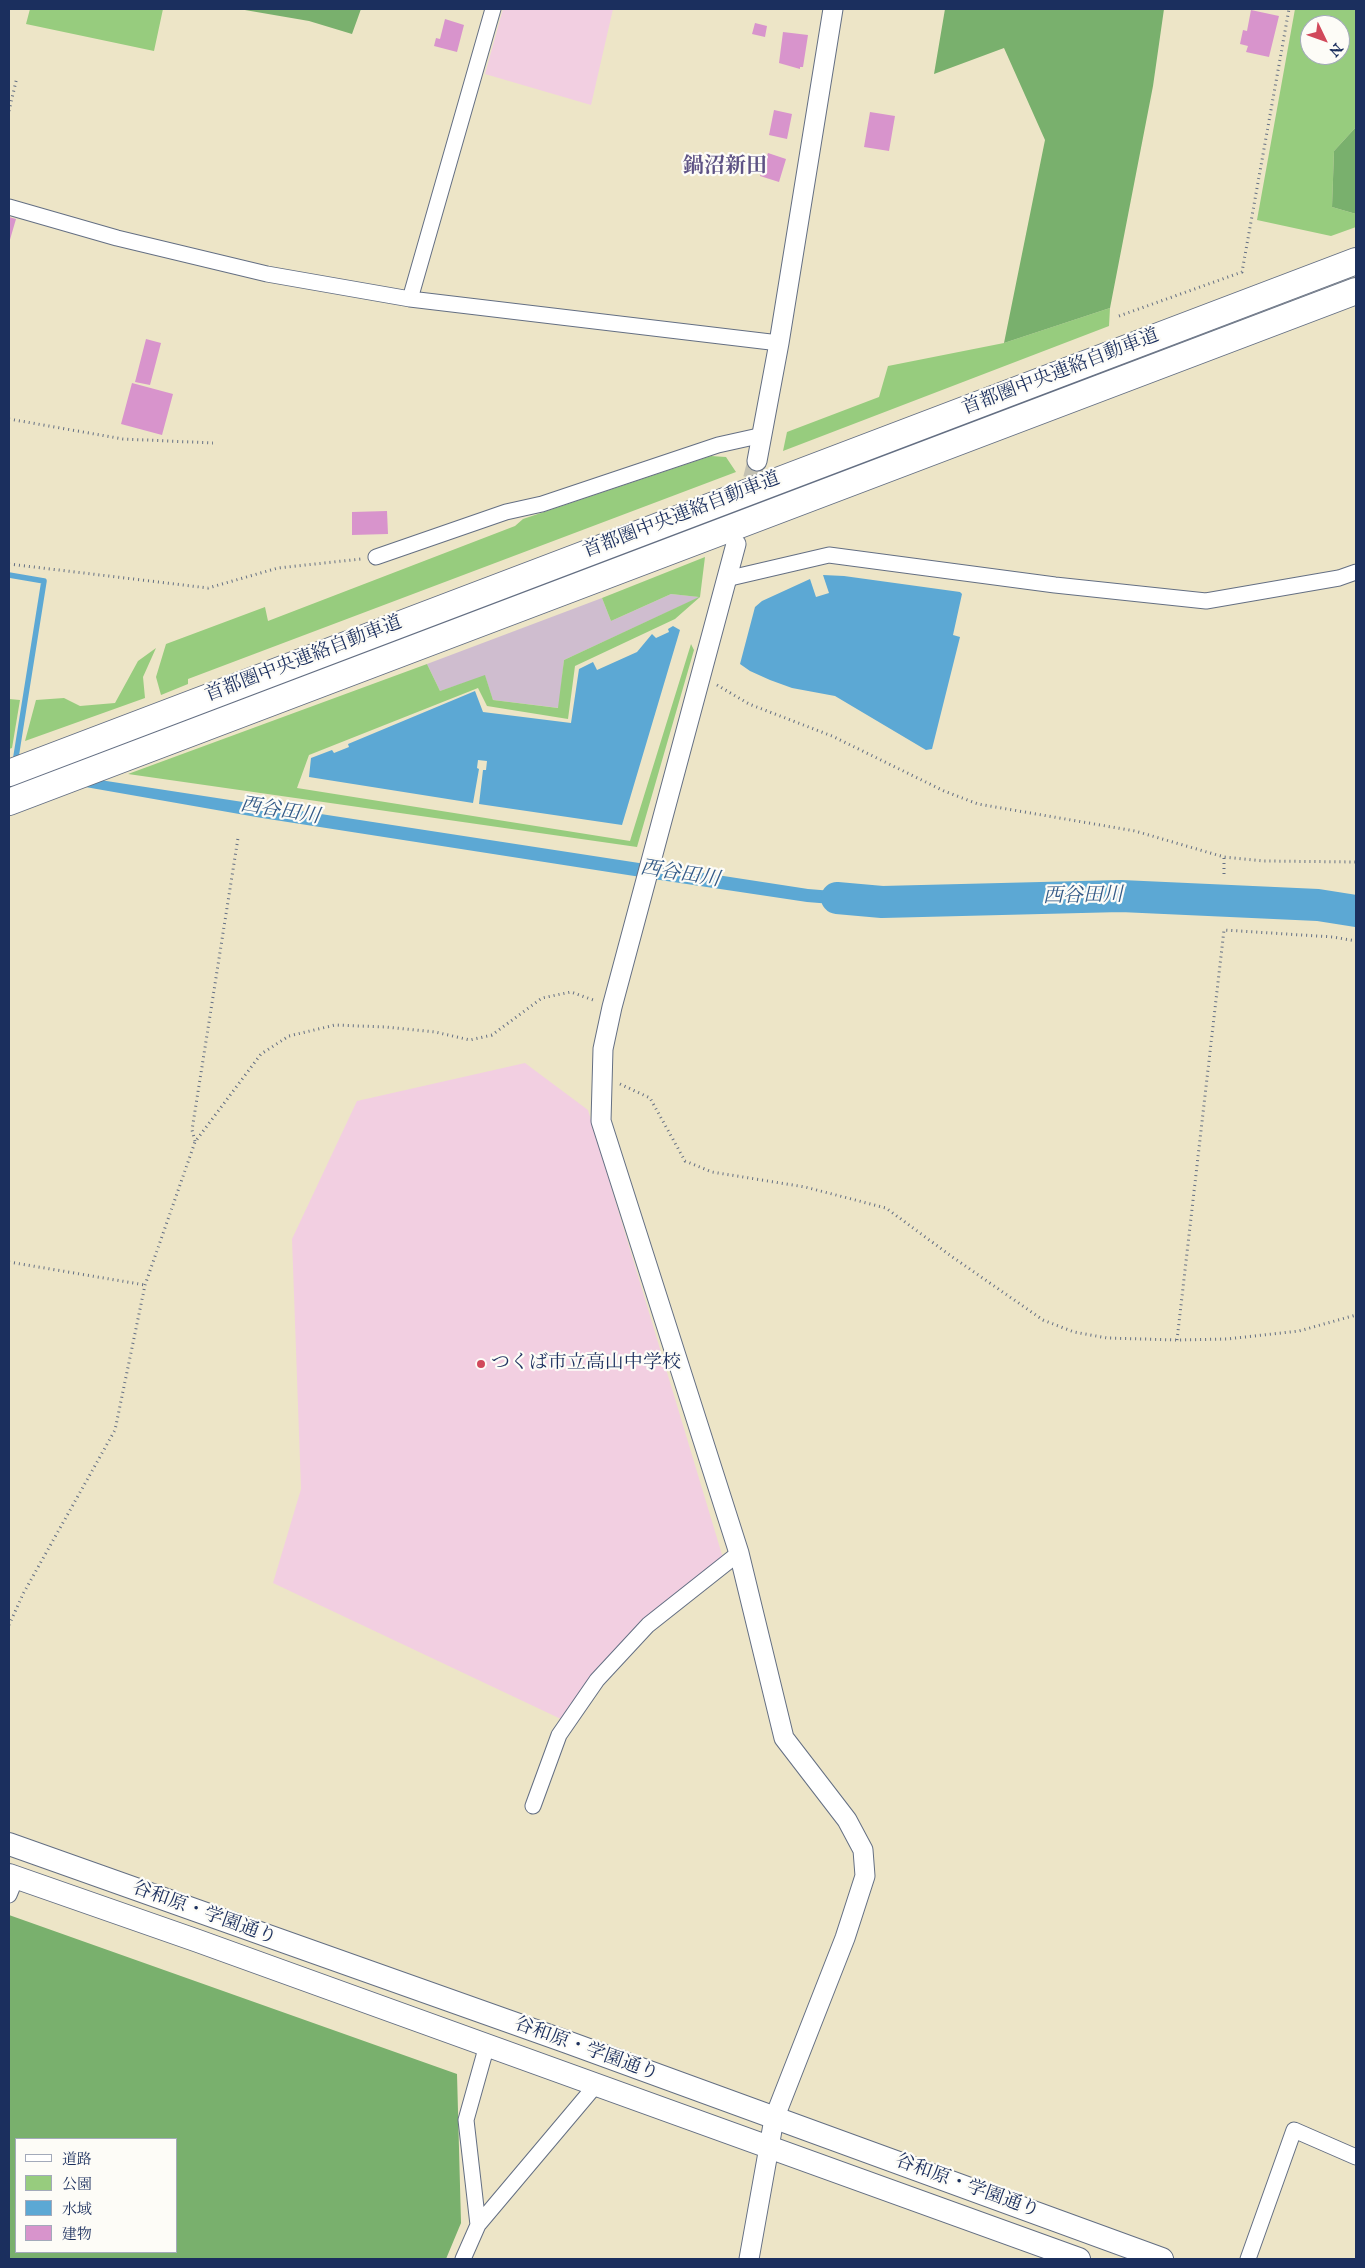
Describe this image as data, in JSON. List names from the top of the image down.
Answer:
{
  "streets": {
    "highway": ["首都圏中央連絡自動車道"],
    "main road": ["谷和原・学園通り"]
  },
  "districts": ["鍋沼新田"],
  "water": ["西谷田川"],
  "places": ["つくば市立高山中学校"],
  "legend": [
    "道路",
    "公園",
    "水域",
    "建物"
  ],
  "north": "bottom right"
}
